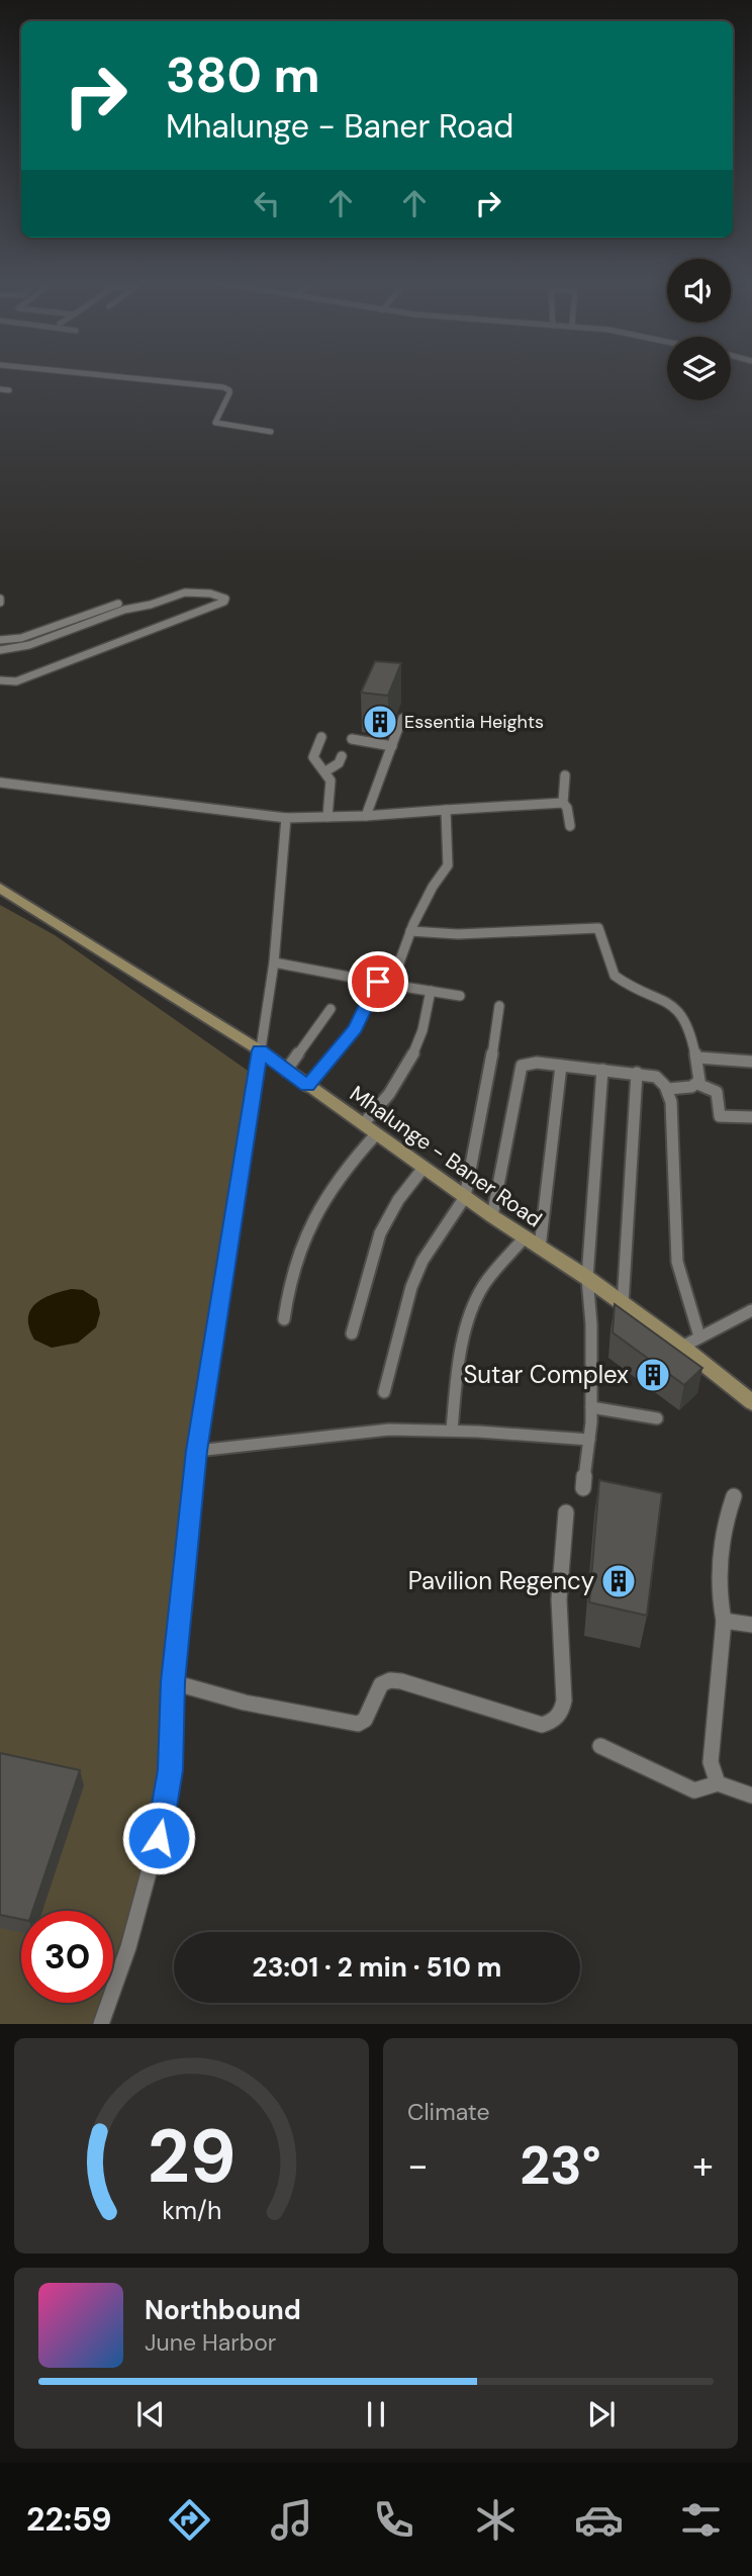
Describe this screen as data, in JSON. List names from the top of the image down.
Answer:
{
  "streets": {
    "main road": ["Mhalunge - Baner Road"]
  },
  "places": {
    "building": ["Essentia Heights", "Sutar Complex", "Pavilion Regency"]
  },
  "page": {
    "turn": ["380 m", "Mhalunge - Baner Road"],
    "limit": "30",
    "trip": "23:01 · 2 min · 510 m",
    "tile": "Climate",
    "heat": ["−", "23°", "+"],
    "song": ["Northbound", "June Harbor"],
    "tabs": "22:59",
    "gauge": ["29", "km/h"]
  }
}
